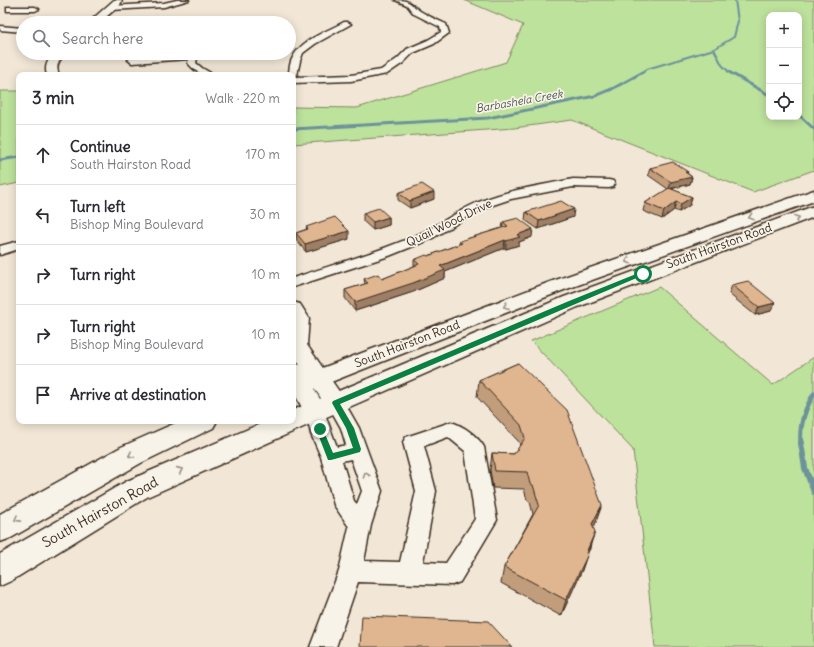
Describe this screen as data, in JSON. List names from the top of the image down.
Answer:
{
  "streets": {
    "main road": ["South Hairston Road"],
    "street": ["Quail Wood Drive"]
  },
  "water": ["Barbashela Creek"],
  "page": {
    "map_buttons": ["+", "−"],
    "search": "Search here",
    "heading": ["3 min", "Walk · 220 m"],
    "list": [
      ["Continue", "South Hairston Road", "170 m"],
      ["Turn left", "Bishop Ming Boulevard", "30 m"],
      ["Turn right", "10 m"],
      ["Turn right", "Bishop Ming Boulevard", "10 m"],
      "Arrive at destination"
    ]
  }
}
